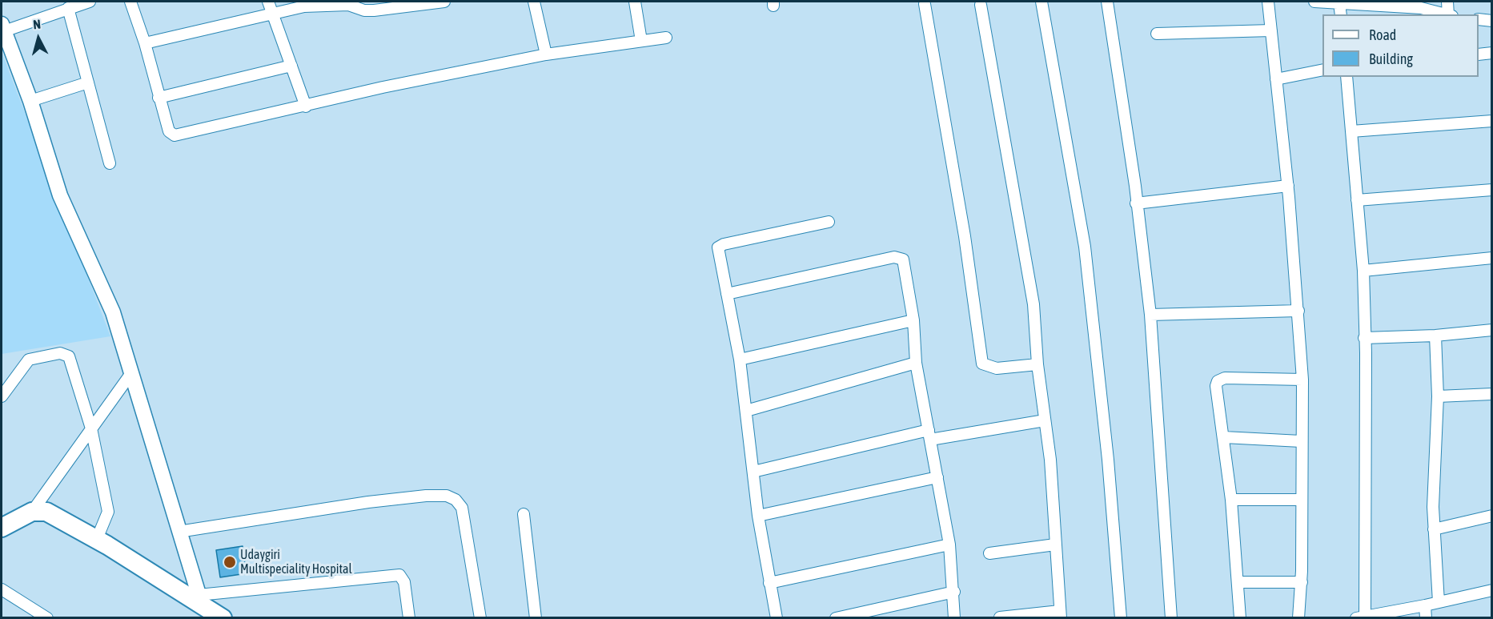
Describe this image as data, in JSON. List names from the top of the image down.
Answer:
{
  "places": ["Udaygiri Multispeciality Hospital"],
  "legend": ["Road", "Building"],
  "north": "top"
}
